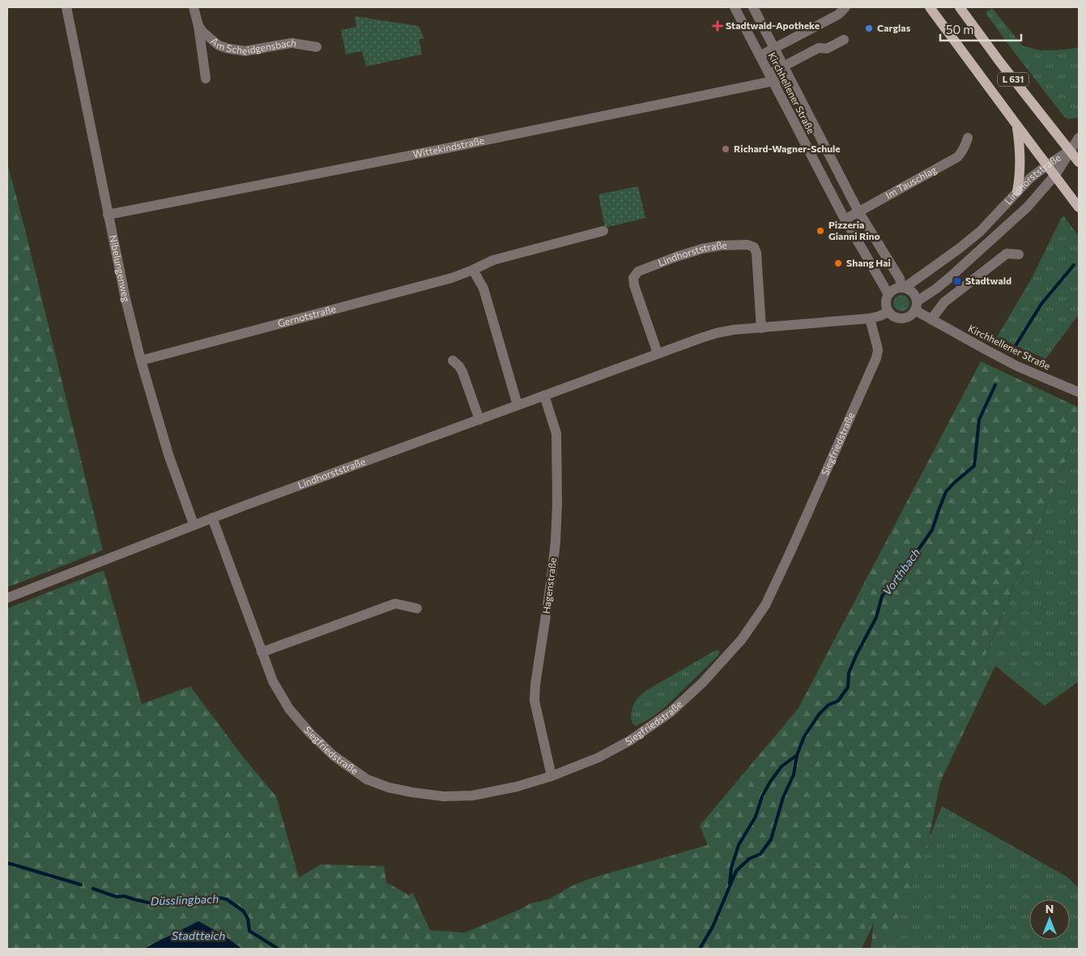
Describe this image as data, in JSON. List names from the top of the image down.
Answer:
{
  "streets": {
    "main road": ["L 631"],
    "street": [
      "Am Scheidgensbach",
      "Kirchhellener Straße",
      "Wittekindstraße",
      "Lindhorststraße",
      "Im Tauschlag",
      "Nibelungenweg",
      "Gernotstraße",
      "Siegfriedstraße",
      "Hagenstraße"
    ]
  },
  "crossings": [
    ["L 631", "Lindhorststraße"],
    ["Kirchhellener Straße", "Wittekindstraße"],
    ["Kirchhellener Straße", "Lindhorststraße"],
    ["Kirchhellener Straße", "Im Tauschlag"],
    ["Wittekindstraße", "Nibelungenweg"],
    ["Lindhorststraße", "Nibelungenweg"],
    ["Lindhorststraße", "Siegfriedstraße"],
    ["Lindhorststraße", "Hagenstraße"],
    ["Nibelungenweg", "Gernotstraße"],
    ["Siegfriedstraße", "Hagenstraße"]
  ],
  "water": ["Vorthbach", "Düsslingbach", "Stadtteich"],
  "places": {
    "health": ["Stadtwald-Apotheke"],
    "other": [
      "Carglas",
      "Richard-Wagner-Schule",
      "Pizzeria Gianni Rino",
      "Shang Hai"
    ],
    "transit": ["Stadtwald"]
  },
  "scale_bar": "50 m",
  "north": "top"
}
